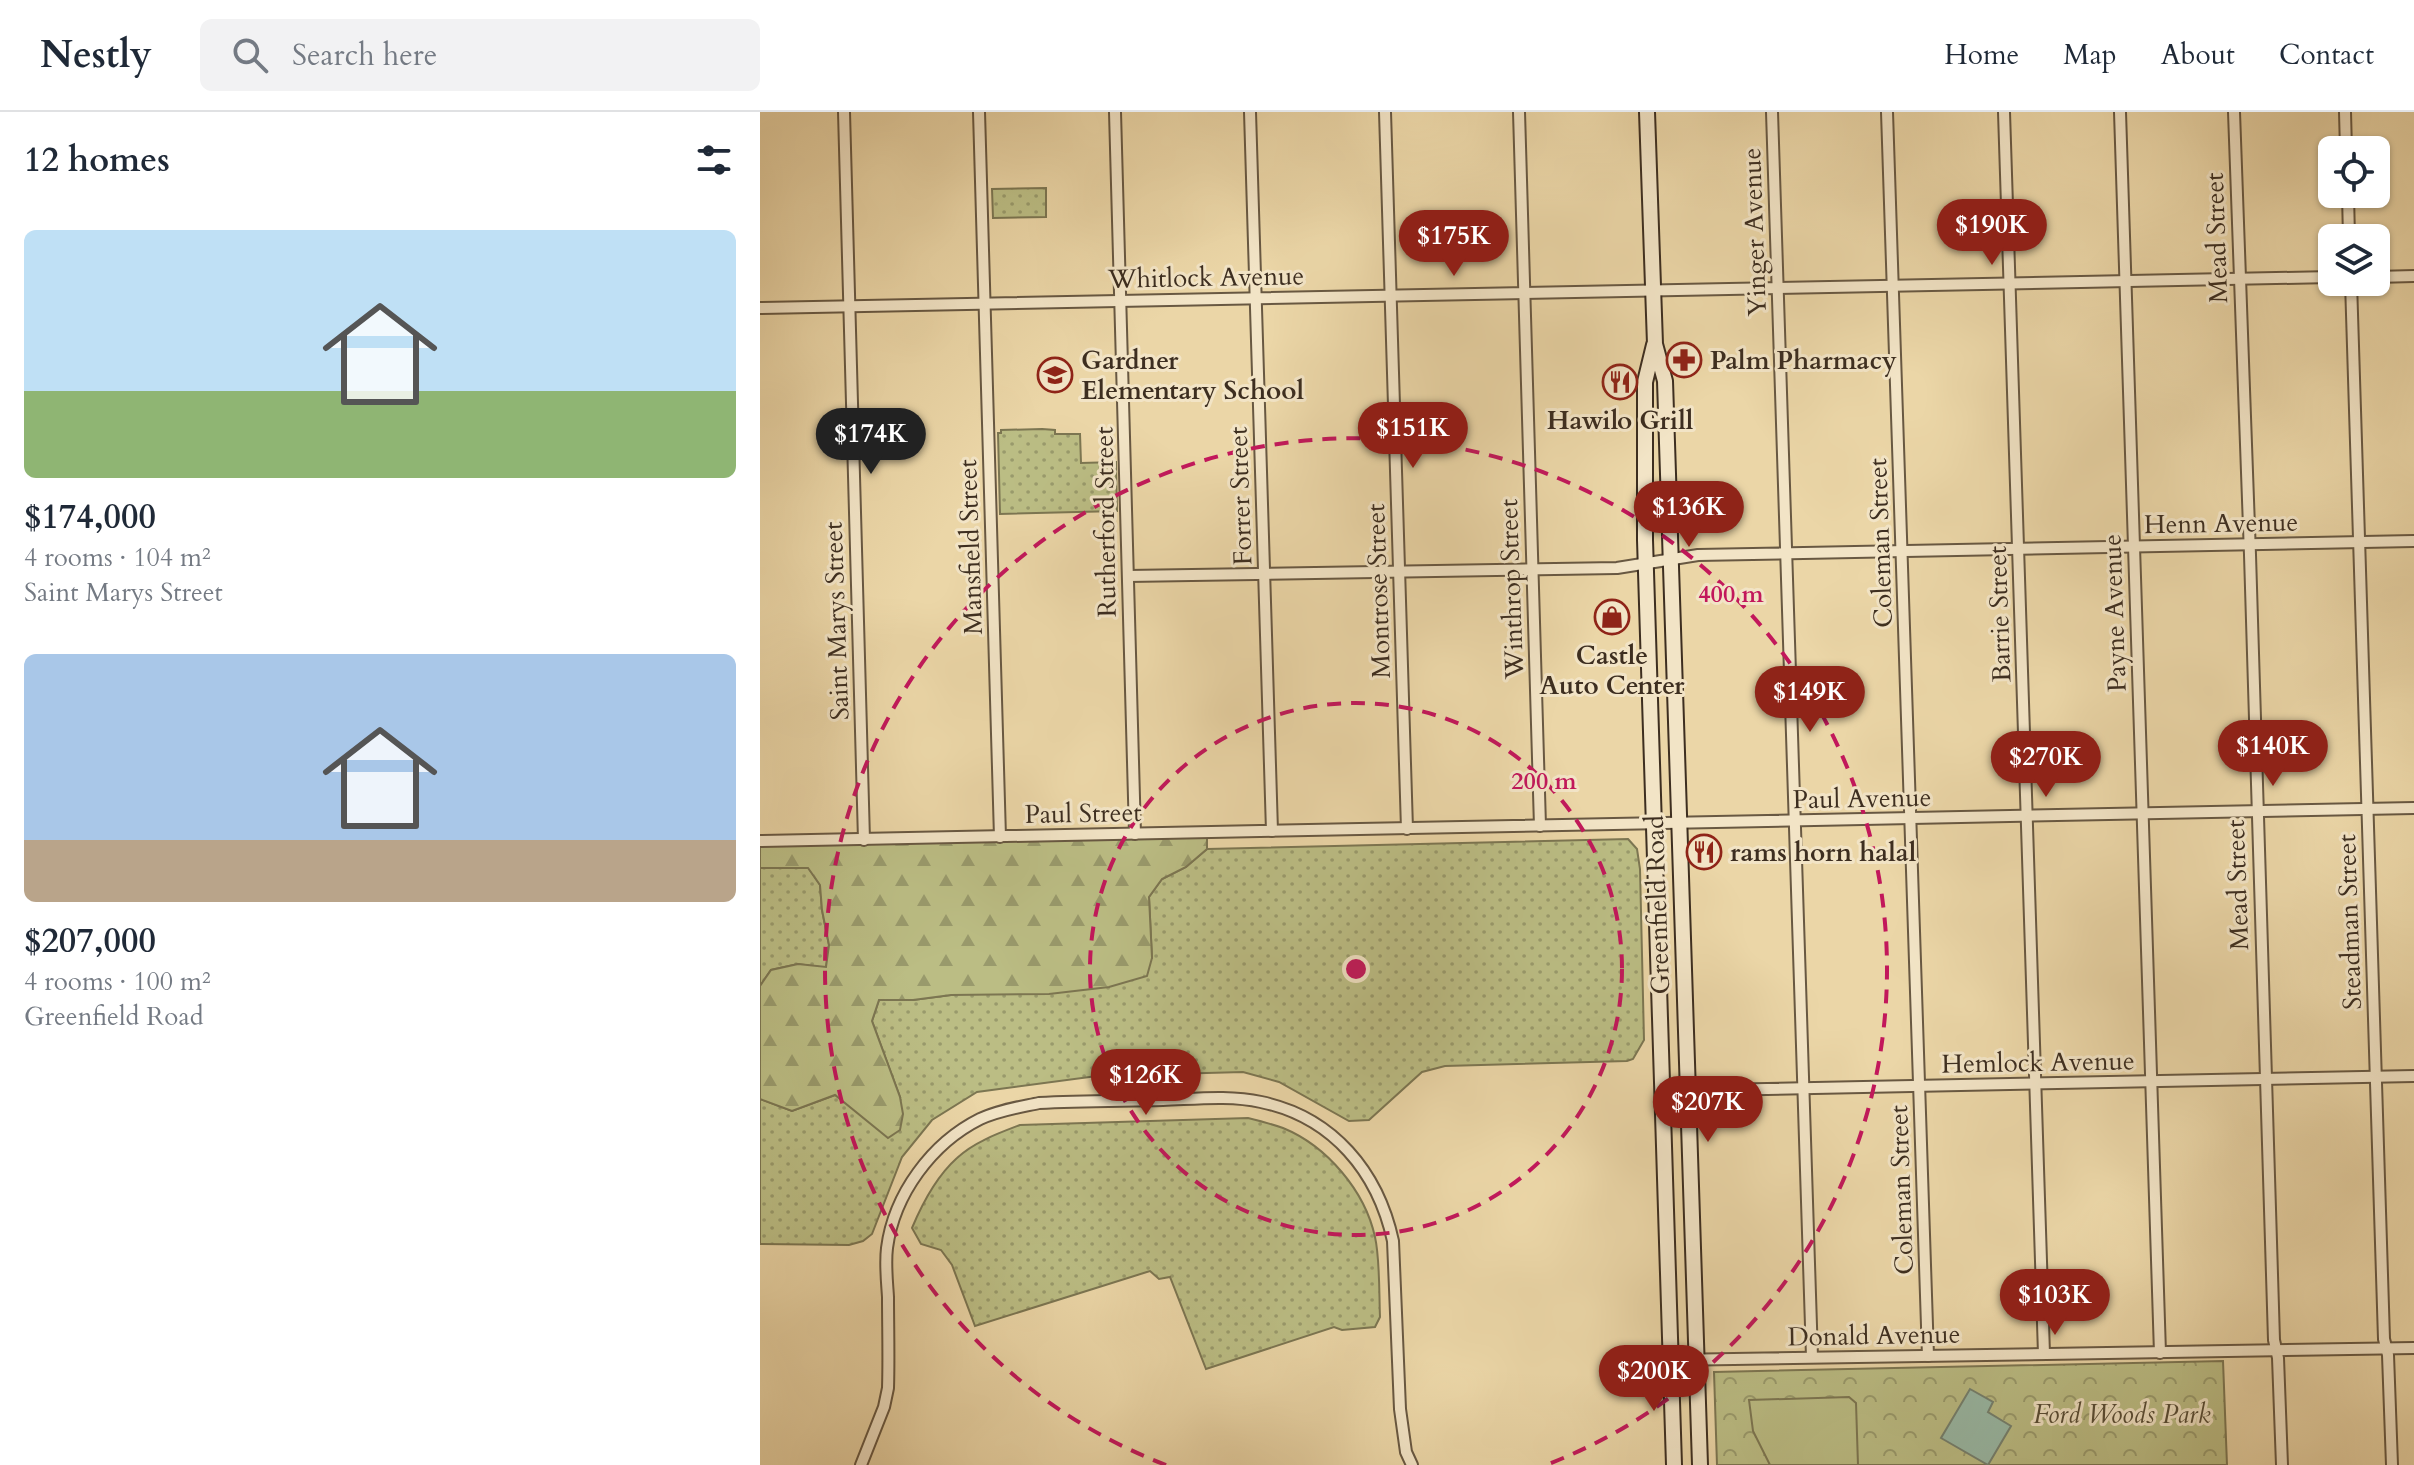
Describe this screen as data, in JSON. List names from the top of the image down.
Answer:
{
  "streets": {
    "main road": ["Greenfield Road"],
    "street": [
      "Yinger Avenue",
      "Mead Street",
      "Whitlock Avenue",
      "Forrer Street",
      "Rutherford Street",
      "Henn Avenue",
      "Coleman Street",
      "Mansfield Street",
      "Winthrop Street",
      "Montrose Street",
      "Payne Avenue",
      "Barrie Street",
      "Saint Marys Street",
      "Paul Avenue",
      "Paul Street",
      "Steadman Street",
      "Hemlock Avenue",
      "Donald Avenue"
    ]
  },
  "crossings": [
    ["Yinger Avenue", "Whitlock Avenue"],
    ["Yinger Avenue", "Henn Avenue"],
    ["Yinger Avenue", "Paul Avenue"],
    ["Yinger Avenue", "Hemlock Avenue"],
    ["Yinger Avenue", "Donald Avenue"],
    ["Mead Street", "Whitlock Avenue"],
    ["Mead Street", "Henn Avenue"],
    ["Mead Street", "Paul Avenue"],
    ["Mead Street", "Hemlock Avenue"],
    ["Mead Street", "Donald Avenue"],
    ["Whitlock Avenue", "Forrer Street"],
    ["Whitlock Avenue", "Rutherford Street"],
    ["Whitlock Avenue", "Coleman Street"],
    ["Whitlock Avenue", "Mansfield Street"],
    ["Whitlock Avenue", "Winthrop Street"],
    ["Whitlock Avenue", "Montrose Street"],
    ["Whitlock Avenue", "Payne Avenue"],
    ["Whitlock Avenue", "Barrie Street"],
    ["Whitlock Avenue", "Saint Marys Street"],
    ["Whitlock Avenue", "Greenfield Road"],
    ["Forrer Street", "Henn Avenue"],
    ["Forrer Street", "Paul Street"],
    ["Rutherford Street", "Henn Avenue"],
    ["Rutherford Street", "Paul Street"],
    ["Henn Avenue", "Coleman Street"],
    ["Henn Avenue", "Winthrop Street"],
    ["Henn Avenue", "Montrose Street"],
    ["Henn Avenue", "Payne Avenue"],
    ["Henn Avenue", "Barrie Street"],
    ["Henn Avenue", "Greenfield Road"],
    ["Henn Avenue", "Steadman Street"],
    ["Coleman Street", "Paul Avenue"],
    ["Coleman Street", "Hemlock Avenue"],
    ["Coleman Street", "Donald Avenue"],
    ["Mansfield Street", "Paul Street"],
    ["Winthrop Street", "Paul Avenue"],
    ["Montrose Street", "Paul Avenue"],
    ["Montrose Street", "Paul Street"],
    ["Payne Avenue", "Paul Avenue"],
    ["Payne Avenue", "Hemlock Avenue"],
    ["Payne Avenue", "Donald Avenue"],
    ["Barrie Street", "Paul Avenue"],
    ["Barrie Street", "Hemlock Avenue"],
    ["Barrie Street", "Donald Avenue"],
    ["Saint Marys Street", "Paul Street"],
    ["Paul Avenue", "Paul Street"],
    ["Paul Avenue", "Greenfield Road"],
    ["Paul Avenue", "Steadman Street"],
    ["Greenfield Road", "Hemlock Avenue"],
    ["Greenfield Road", "Donald Avenue"],
    ["Steadman Street", "Hemlock Avenue"],
    ["Steadman Street", "Donald Avenue"]
  ],
  "parks": ["Ford Woods Park"],
  "places": {
    "pharmacy": ["Palm Pharmacy"],
    "school or university": ["Gardner Elementary School"],
    "restaurant": ["Hawilo Grill", "rams horn halal"],
    "shop": ["Castle Auto Center"]
  },
  "page": {
    "header": "Nestly",
    "search": "Search here",
    "nav": [
      "Home",
      "Map",
      "About",
      "Contact"
    ],
    "heading": "12 homes",
    "price": [
      "$190K",
      "$175K",
      "$151K",
      "$174K",
      "$136K",
      "$149K",
      "$140K",
      "$270K",
      "$126K",
      "$207K",
      "$103K",
      "$200K"
    ],
    "list": [
      {
        "name": "$174,000",
        "note": "4 rooms · 104 m² · Saint Marys Street"
      },
      {
        "name": "$207,000",
        "note": "4 rooms · 100 m² · Greenfield Road"
      }
    ]
  },
  "rings": ["400 m", "200 m"]
}
